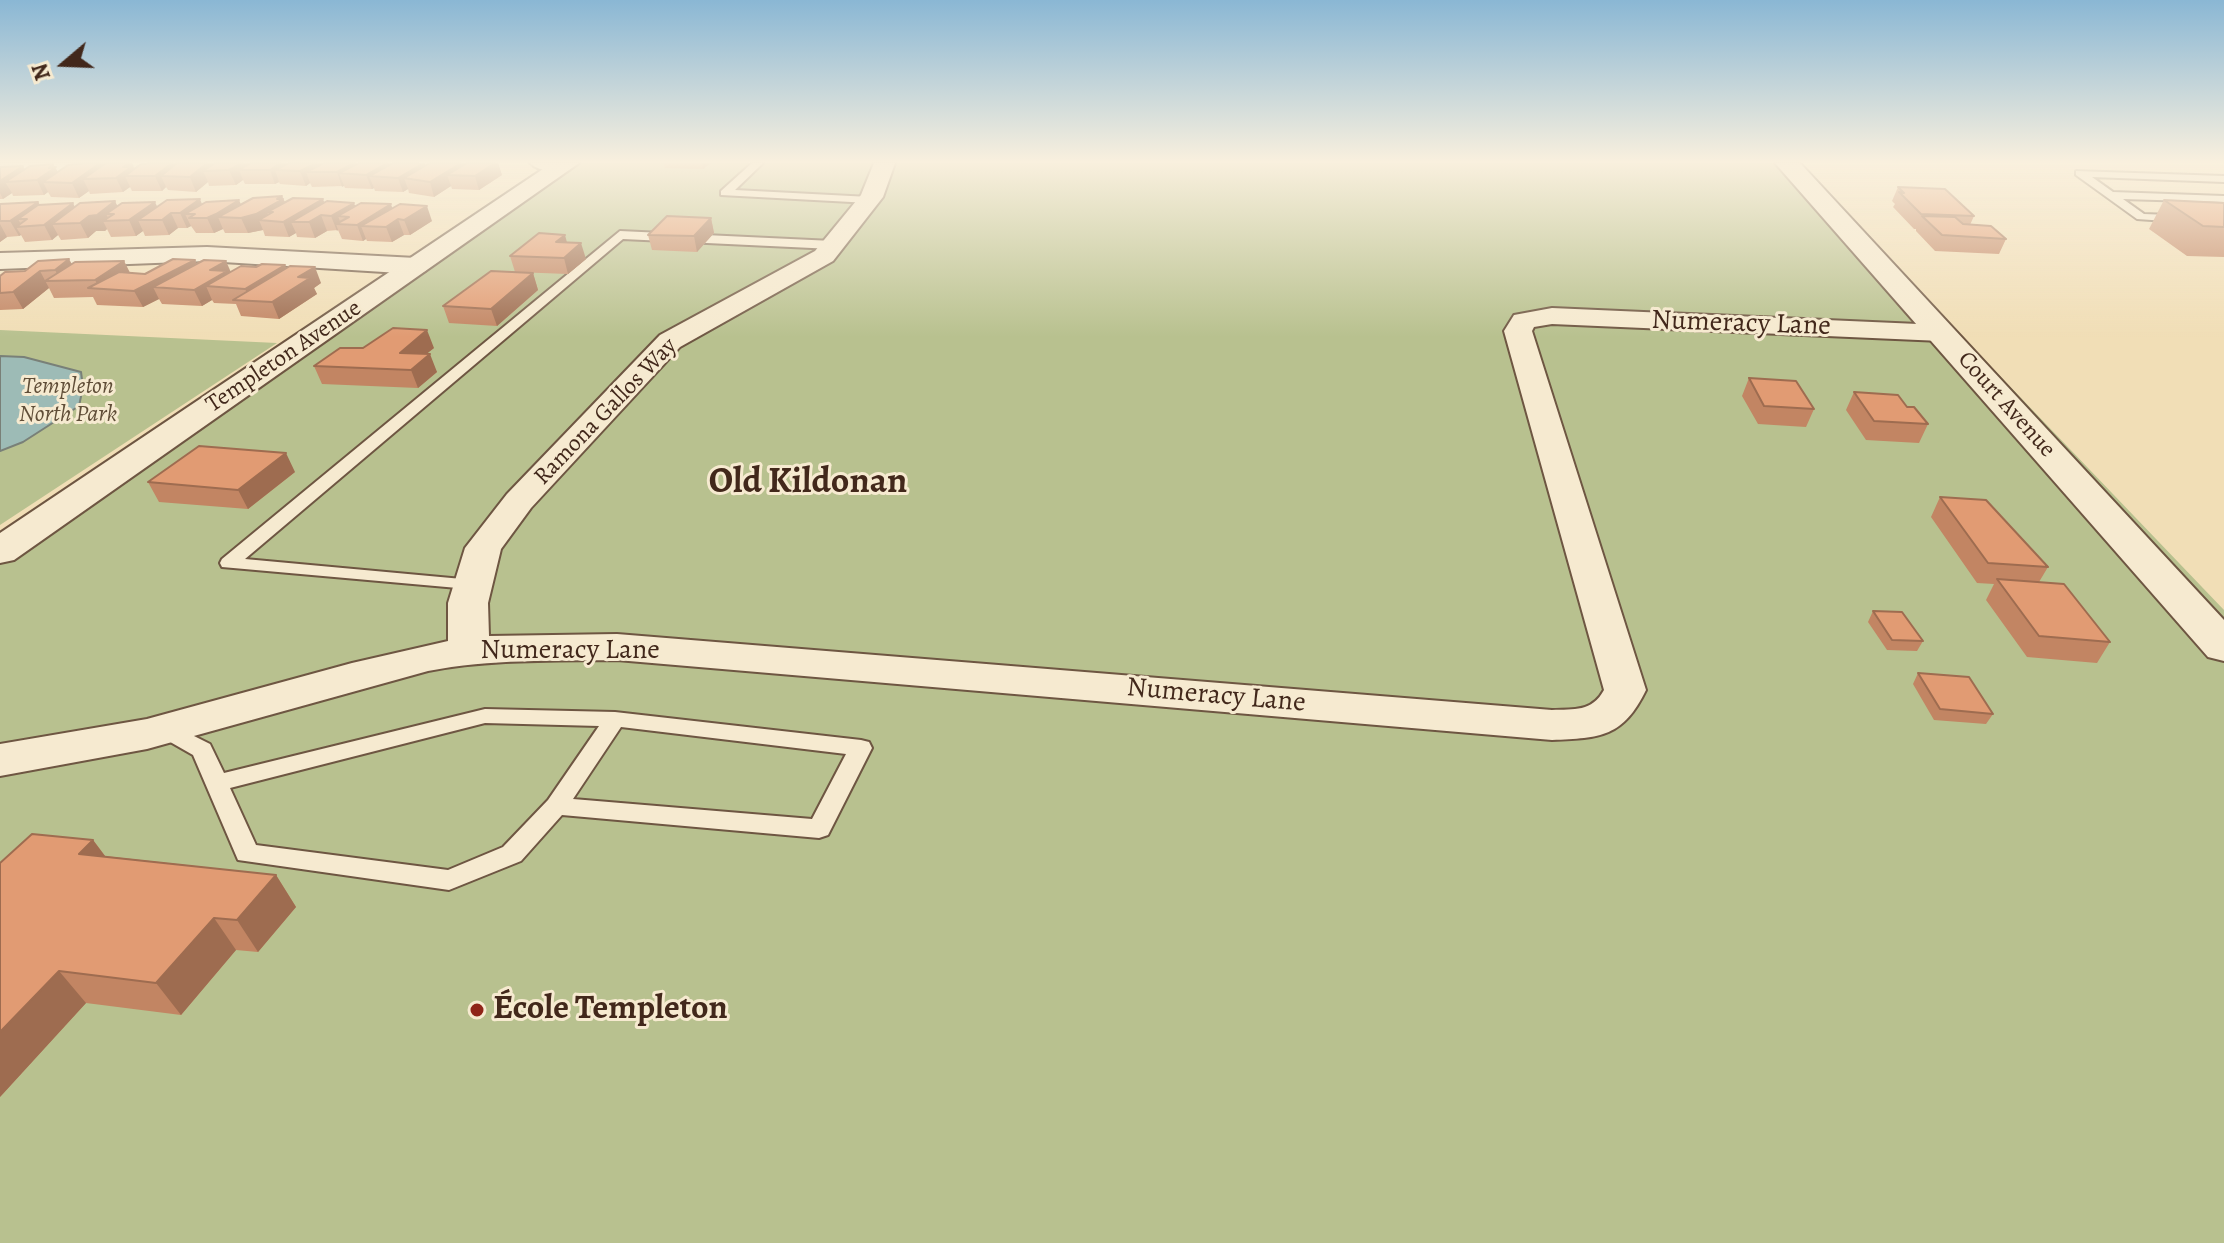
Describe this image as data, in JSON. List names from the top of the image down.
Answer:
{
  "streets": {
    "street": [
      "Numeracy Lane",
      "Templeton Avenue",
      "Court Avenue",
      "Ramona Gallos Way"
    ]
  },
  "crossings": [
    ["Numeracy Lane", "Court Avenue"],
    ["Numeracy Lane", "Ramona Gallos Way"]
  ],
  "districts": ["Old Kildonan"],
  "parks": ["Templeton North Park"],
  "places": ["École Templeton"],
  "north": "left"
}
